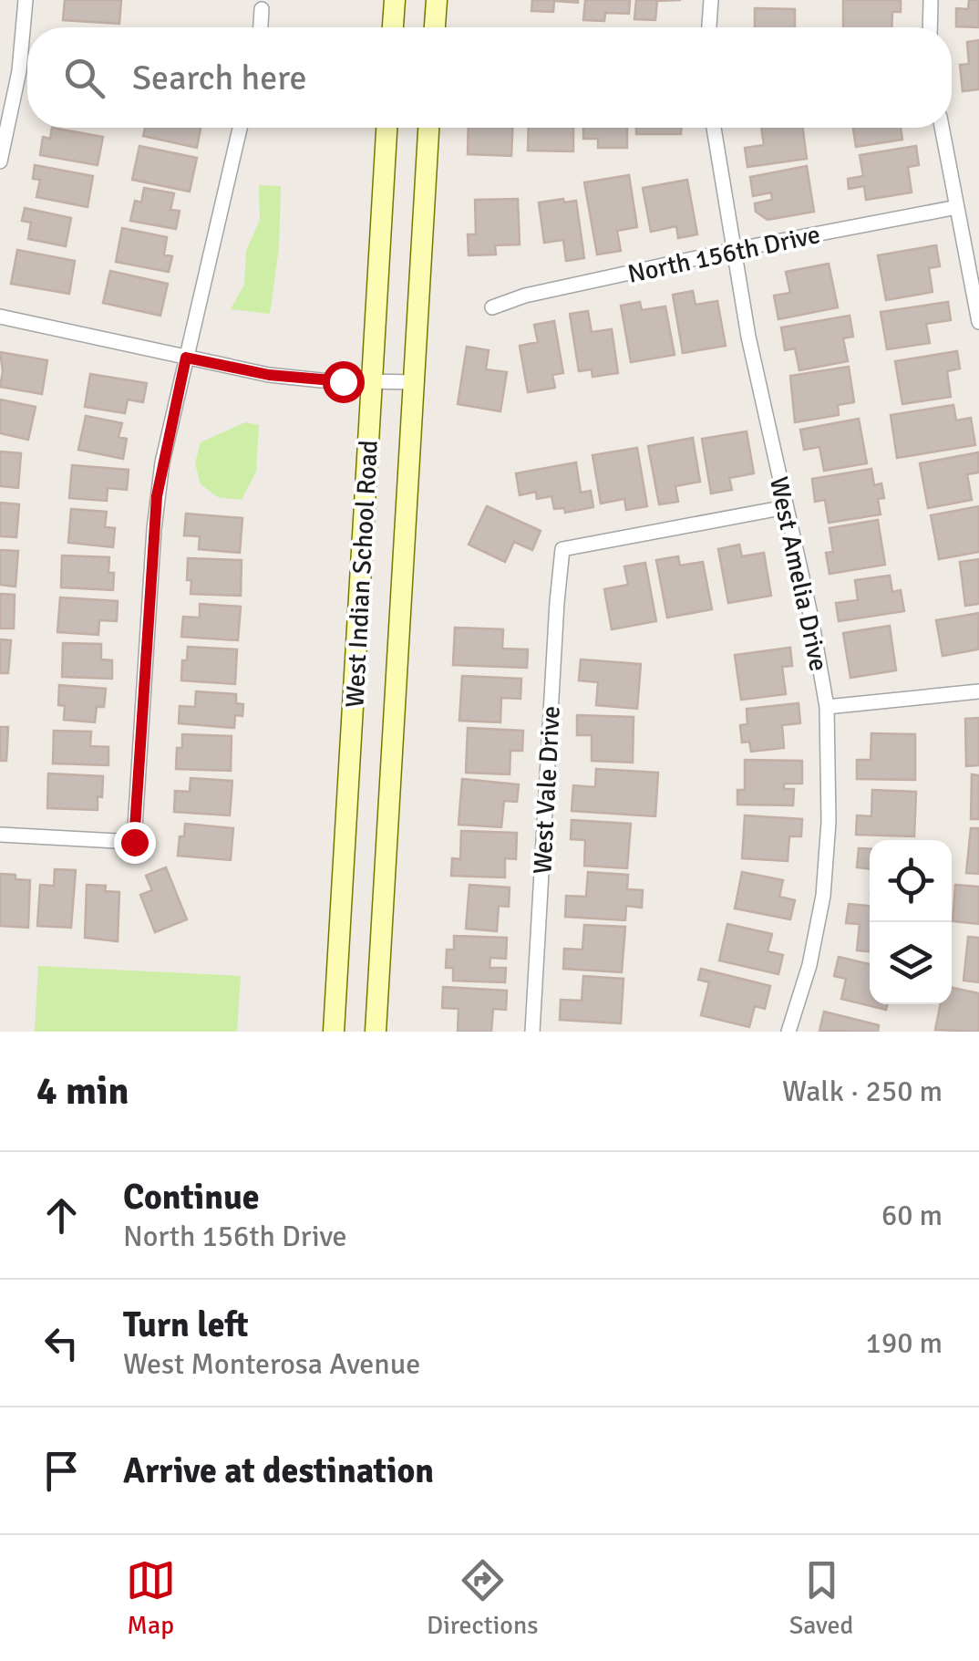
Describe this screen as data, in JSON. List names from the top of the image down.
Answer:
{
  "streets": {
    "main road": ["West Indian School Road"],
    "street": ["North 156th Drive", "West Amelia Drive", "West Vale Drive"]
  },
  "crossings": [
    ["North 156th Drive", "West Amelia Drive"],
    ["West Amelia Drive", "West Vale Drive"]
  ],
  "page": {
    "search": "Search here",
    "heading": ["4 min", "Walk · 250 m"],
    "list": [
      ["Continue", "North 156th Drive", "60 m"],
      ["Turn left", "West Monterosa Avenue", "190 m"],
      "Arrive at destination"
    ],
    "nav": ["Map", "Directions", "Saved"]
  }
}
